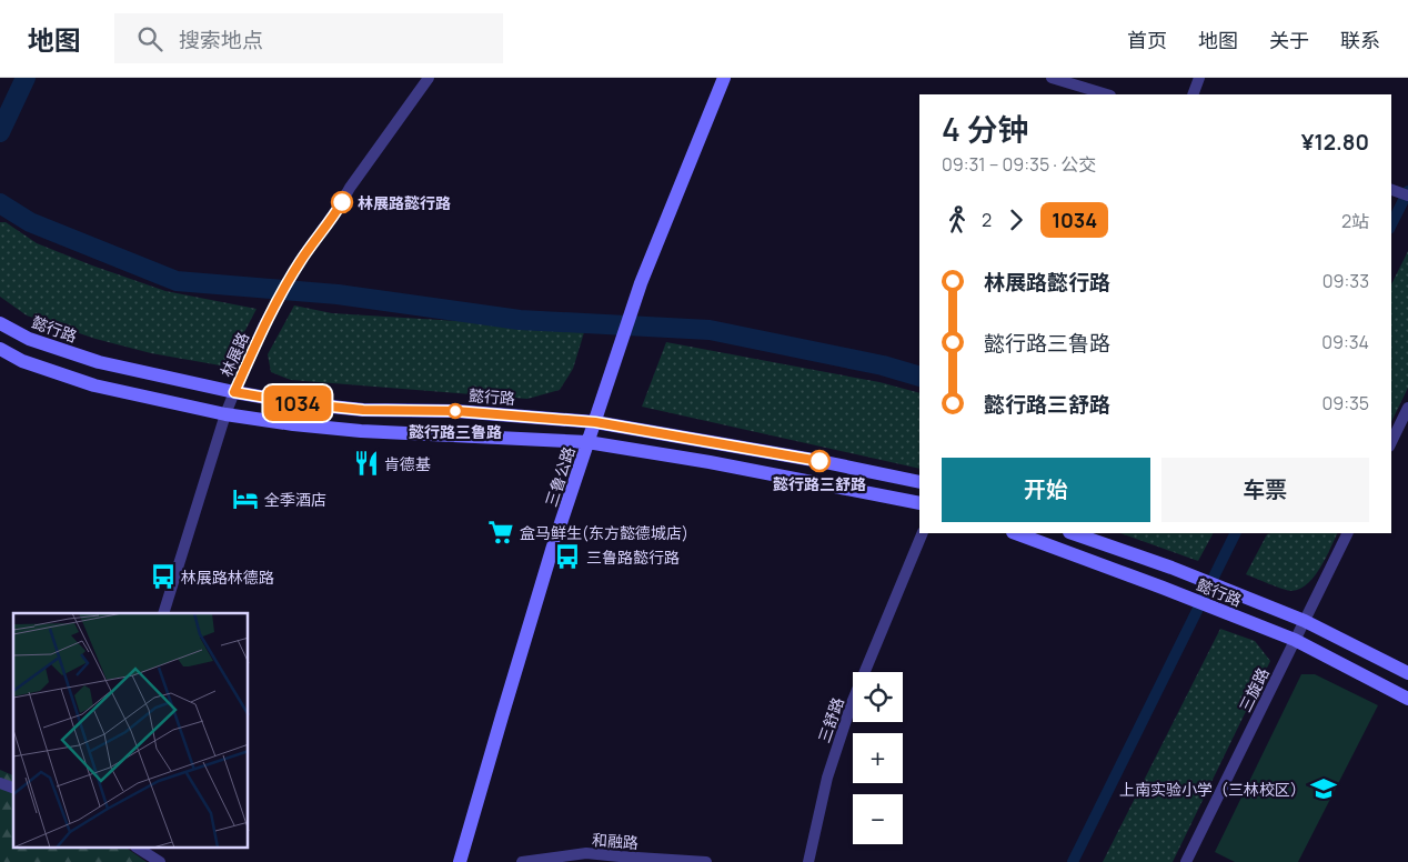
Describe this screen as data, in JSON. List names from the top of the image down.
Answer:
{
  "streets": {
    "street": [
      "懿行路",
      "林展路",
      "三鲁公路",
      "三旋路",
      "三舒路",
      "和融路"
    ]
  },
  "crossings": [
    ["懿行路", "林展路"],
    ["懿行路", "三鲁公路"],
    ["懿行路", "三旋路"]
  ],
  "places": {
    "other": ["林展路懿行路", "懿行路三鲁路", "懿行路三舒路"],
    "restaurant": ["肯德基"],
    "hotel": ["全季酒店"],
    "supermarket": ["盒马鲜生(东方懿德城店)"],
    "bus stop": ["三鲁路懿行路", "林展路林德路"],
    "school or university": ["上南实验小学（三林校区）"]
  },
  "lines": ["bus line 1034"],
  "page": {
    "header": "地图",
    "search": "搜索地点",
    "nav": [
      "首页",
      "地图",
      "关于",
      "联系"
    ],
    "on_map": "1034",
    "heading": ["4 分钟", "09:31 – 09:35 · 公交", "¥12.80"],
    "legs": ["2", "1034", "2站"],
    "list": [
      {
        "name": "林展路懿行路",
        "value": "09:33"
      },
      {
        "name": "懿行路三鲁路",
        "value": "09:34"
      },
      {
        "name": "懿行路三舒路",
        "value": "09:35"
      }
    ],
    "buttons": ["开始", "车票"],
    "map_buttons": ["+", "−"]
  }
}
